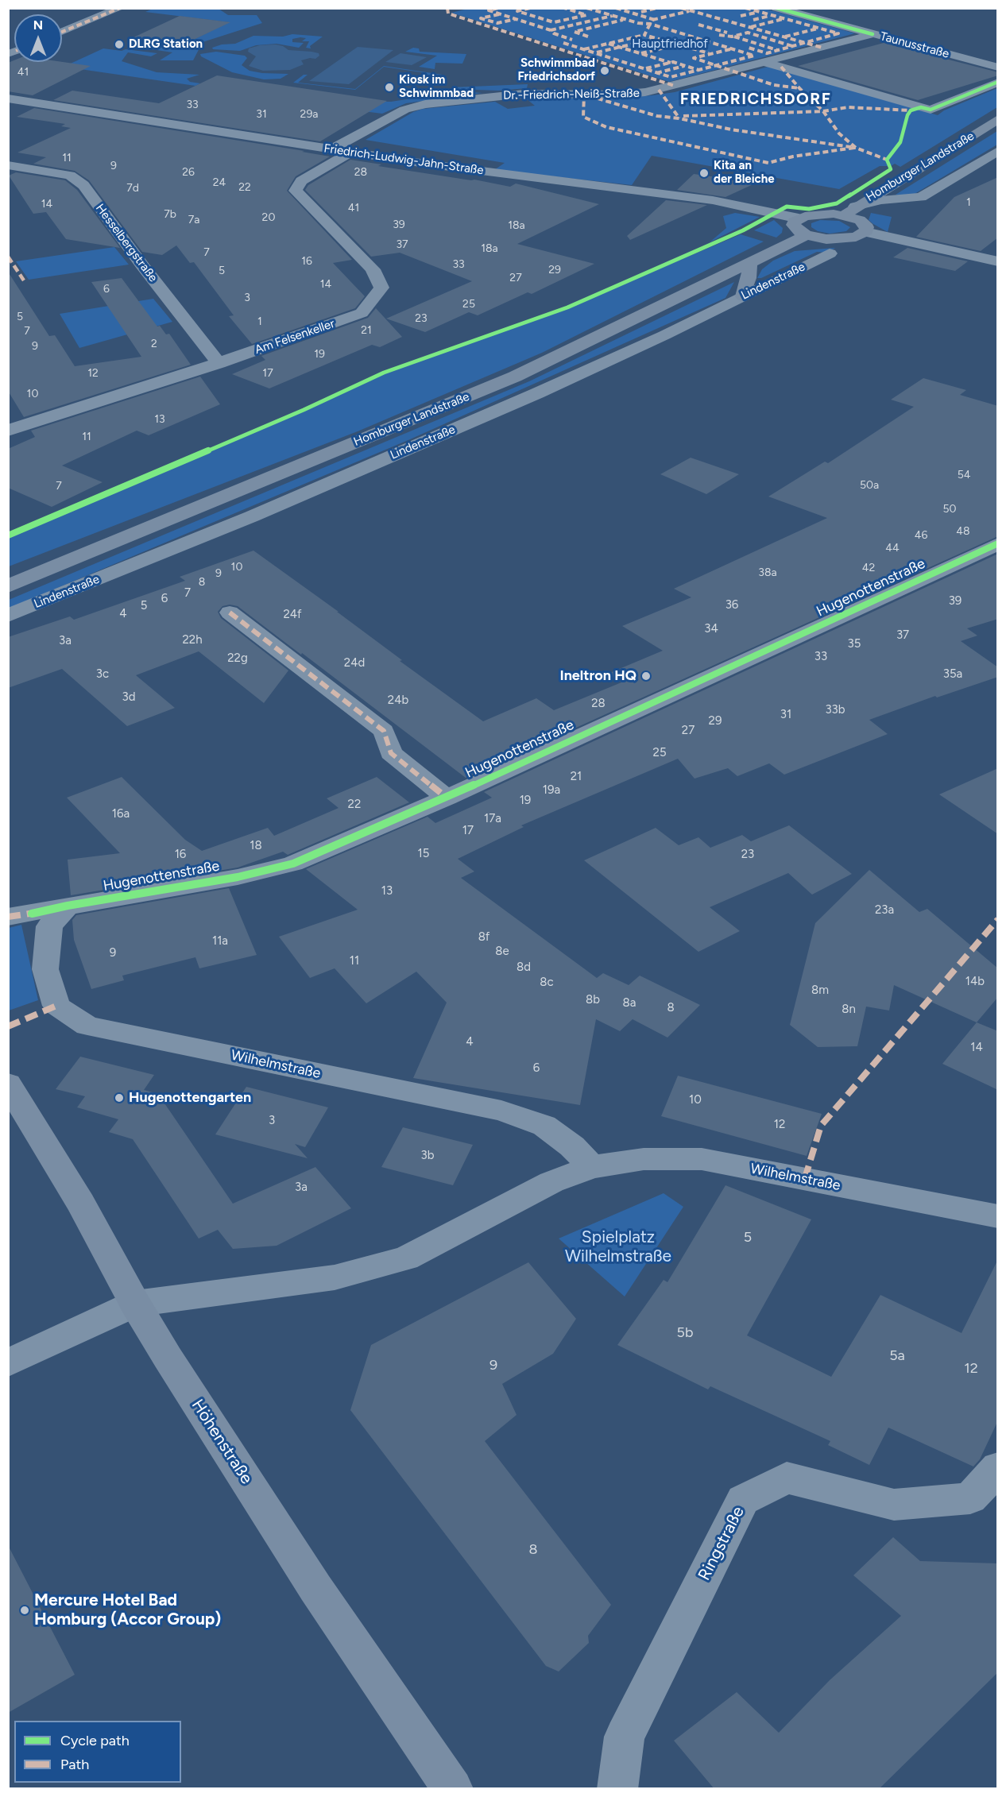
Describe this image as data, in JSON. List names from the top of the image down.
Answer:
{
  "streets": {
    "street": [
      "Taunusstraße",
      "Dr.-Friedrich-Neiß-Straße",
      "Friedrich-Ludwig-Jahn-Straße",
      "Homburger Landstraße",
      "Hesselbergstraße",
      "Lindenstraße",
      "Am Felsenkeller",
      "Hugenottenstraße",
      "Wilhelmstraße",
      "Höhenstraße",
      "Ringstraße"
    ]
  },
  "crossings": [
    ["Taunusstraße", "Dr.-Friedrich-Neiß-Straße"],
    ["Dr.-Friedrich-Neiß-Straße", "Friedrich-Ludwig-Jahn-Straße"],
    ["Friedrich-Ludwig-Jahn-Straße", "Am Felsenkeller"],
    ["Hesselbergstraße", "Am Felsenkeller"],
    ["Hugenottenstraße", "Wilhelmstraße"],
    ["Wilhelmstraße", "Höhenstraße"]
  ],
  "districts": ["FRIEDRICHSDORF"],
  "parks": ["Hauptfriedhof", "Spielplatz Wilhelmstraße"],
  "places": [
    "DLRG Station",
    "Schwimmbad Friedrichsdorf",
    "Kiosk im Schwimmbad",
    "Kita an der Bleiche",
    "Ineltron HQ",
    "Hugenottengarten",
    "Mercure Hotel Bad Homburg (Accor Group)"
  ],
  "house_numbers": [
    "41",
    "33",
    "31",
    "29a",
    "11",
    "9",
    "26",
    "28",
    "24",
    "22",
    "7d",
    "1",
    "14",
    "41",
    "7b",
    "20",
    "7a",
    "39",
    "18a",
    "37",
    "18a",
    "7",
    "16",
    "33",
    "29",
    "5",
    "27",
    "14",
    "6",
    "3",
    "25",
    "5",
    "23",
    "1",
    "21",
    "7",
    "2",
    "9",
    "19",
    "12",
    "17",
    "10",
    "13",
    "11",
    "54",
    "50a",
    "7",
    "50",
    "48",
    "46",
    "44",
    "10",
    "42",
    "38a",
    "9",
    "8",
    "7",
    "6",
    "39",
    "36",
    "5",
    "4",
    "24f",
    "34",
    "37",
    "22h",
    "3a",
    "35",
    "33",
    "22g",
    "24d",
    "3c",
    "35a",
    "3d",
    "24b",
    "28",
    "33b",
    "31",
    "29",
    "27",
    "25",
    "21",
    "19a",
    "19",
    "22",
    "16a",
    "17a",
    "17",
    "18",
    "15",
    "16",
    "23",
    "13",
    "23a",
    "8f",
    "11a",
    "8e",
    "9",
    "11",
    "8d",
    "14b",
    "8c",
    "8m",
    "8b",
    "8a",
    "8",
    "8n",
    "4",
    "14",
    "6",
    "10",
    "3",
    "12",
    "3b",
    "3a",
    "5",
    "5b",
    "5a",
    "9",
    "12",
    "8"
  ],
  "legend": ["Cycle path", "Path"],
  "north": "top"
}
